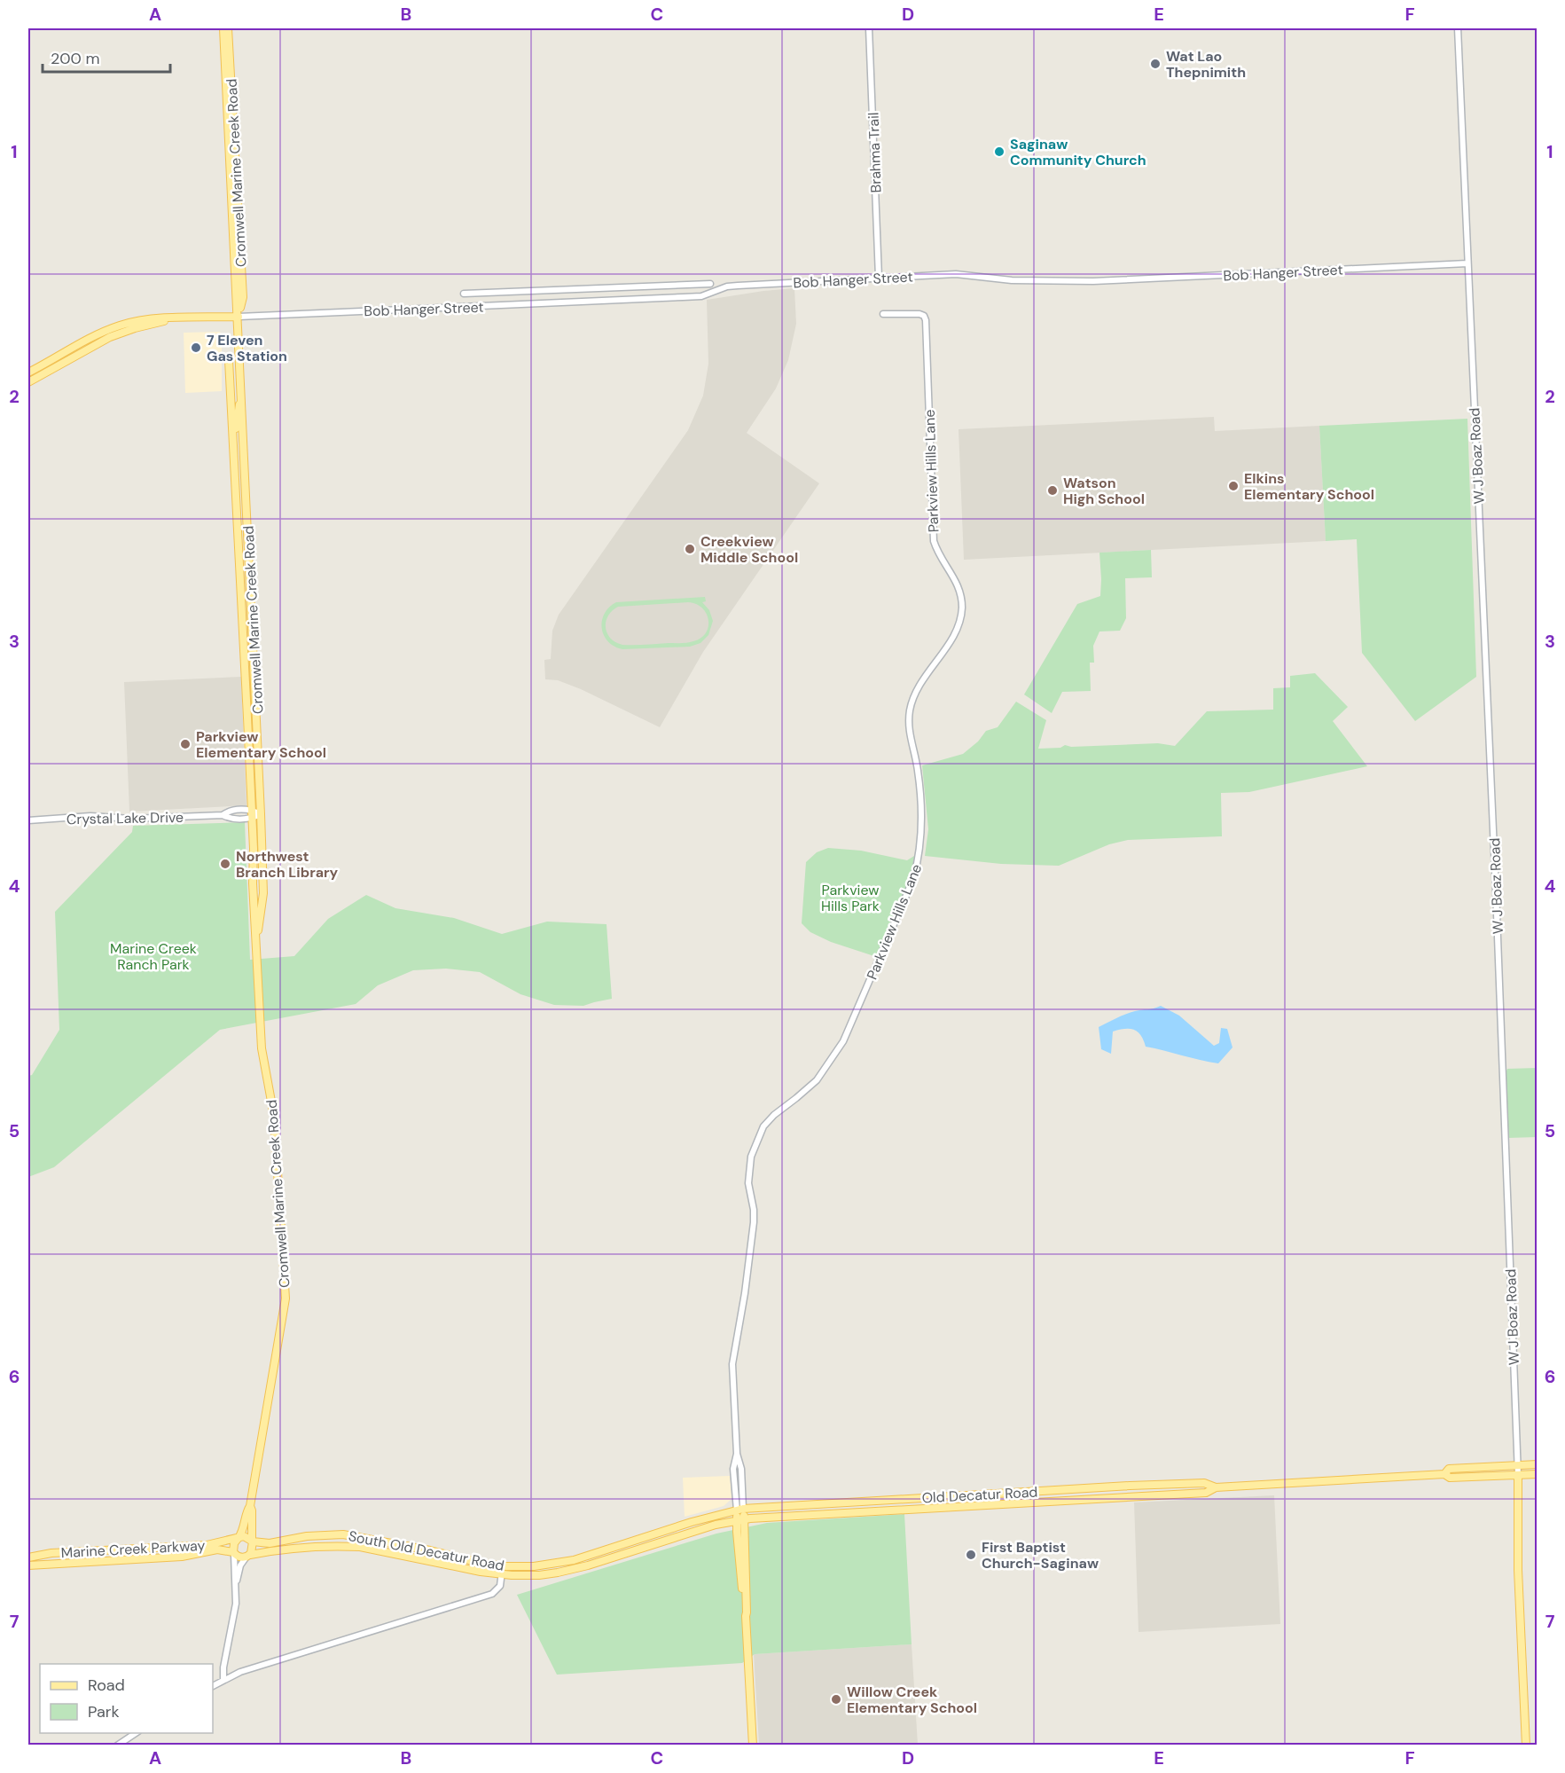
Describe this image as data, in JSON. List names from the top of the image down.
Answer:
{
  "streets": {
    "main road": [
      "Cromwell Marine Creek Road",
      "W J Boaz Road",
      "Old Decatur Road",
      "Marine Creek Parkway",
      "South Old Decatur Road"
    ],
    "street": [
      "Brahma Trail",
      "Bob Hanger Street",
      "Parkview Hills Lane",
      "Crystal Lake Drive"
    ]
  },
  "crossings": [
    ["Brahma Trail", "Bob Hanger Street"],
    ["Cromwell Marine Creek Road", "Bob Hanger Street"],
    ["Cromwell Marine Creek Road", "Crystal Lake Drive"],
    ["Cromwell Marine Creek Road", "Marine Creek Parkway"],
    ["Cromwell Marine Creek Road", "South Old Decatur Road"],
    ["Bob Hanger Street", "W J Boaz Road"],
    ["W J Boaz Road", "Old Decatur Road"],
    ["Parkview Hills Lane", "Old Decatur Road"],
    ["Parkview Hills Lane", "South Old Decatur Road"],
    ["Old Decatur Road", "South Old Decatur Road"],
    ["Marine Creek Parkway", "South Old Decatur Road"]
  ],
  "parks": ["Parkview Hills Park", "Marine Creek Ranch Park"],
  "places": [
    "Wat Lao Thepnimith",
    "Saginaw Community Church",
    "7 Eleven Gas Station",
    "Elkins Elementary School",
    "Watson High School",
    "Creekview Middle School",
    "Parkview Elementary School",
    "Northwest Branch Library",
    "First Baptist Church-Saginaw",
    "Willow Creek Elementary School"
  ],
  "legend": ["Road", "Park"],
  "scale_bar": "200 m",
  "grid": {
    "columns": [
      "A",
      "B",
      "C",
      "D",
      "E",
      "F"
    ],
    "rows": [
      "1",
      "2",
      "3",
      "4",
      "5",
      "6",
      "7"
    ]
  }
}
